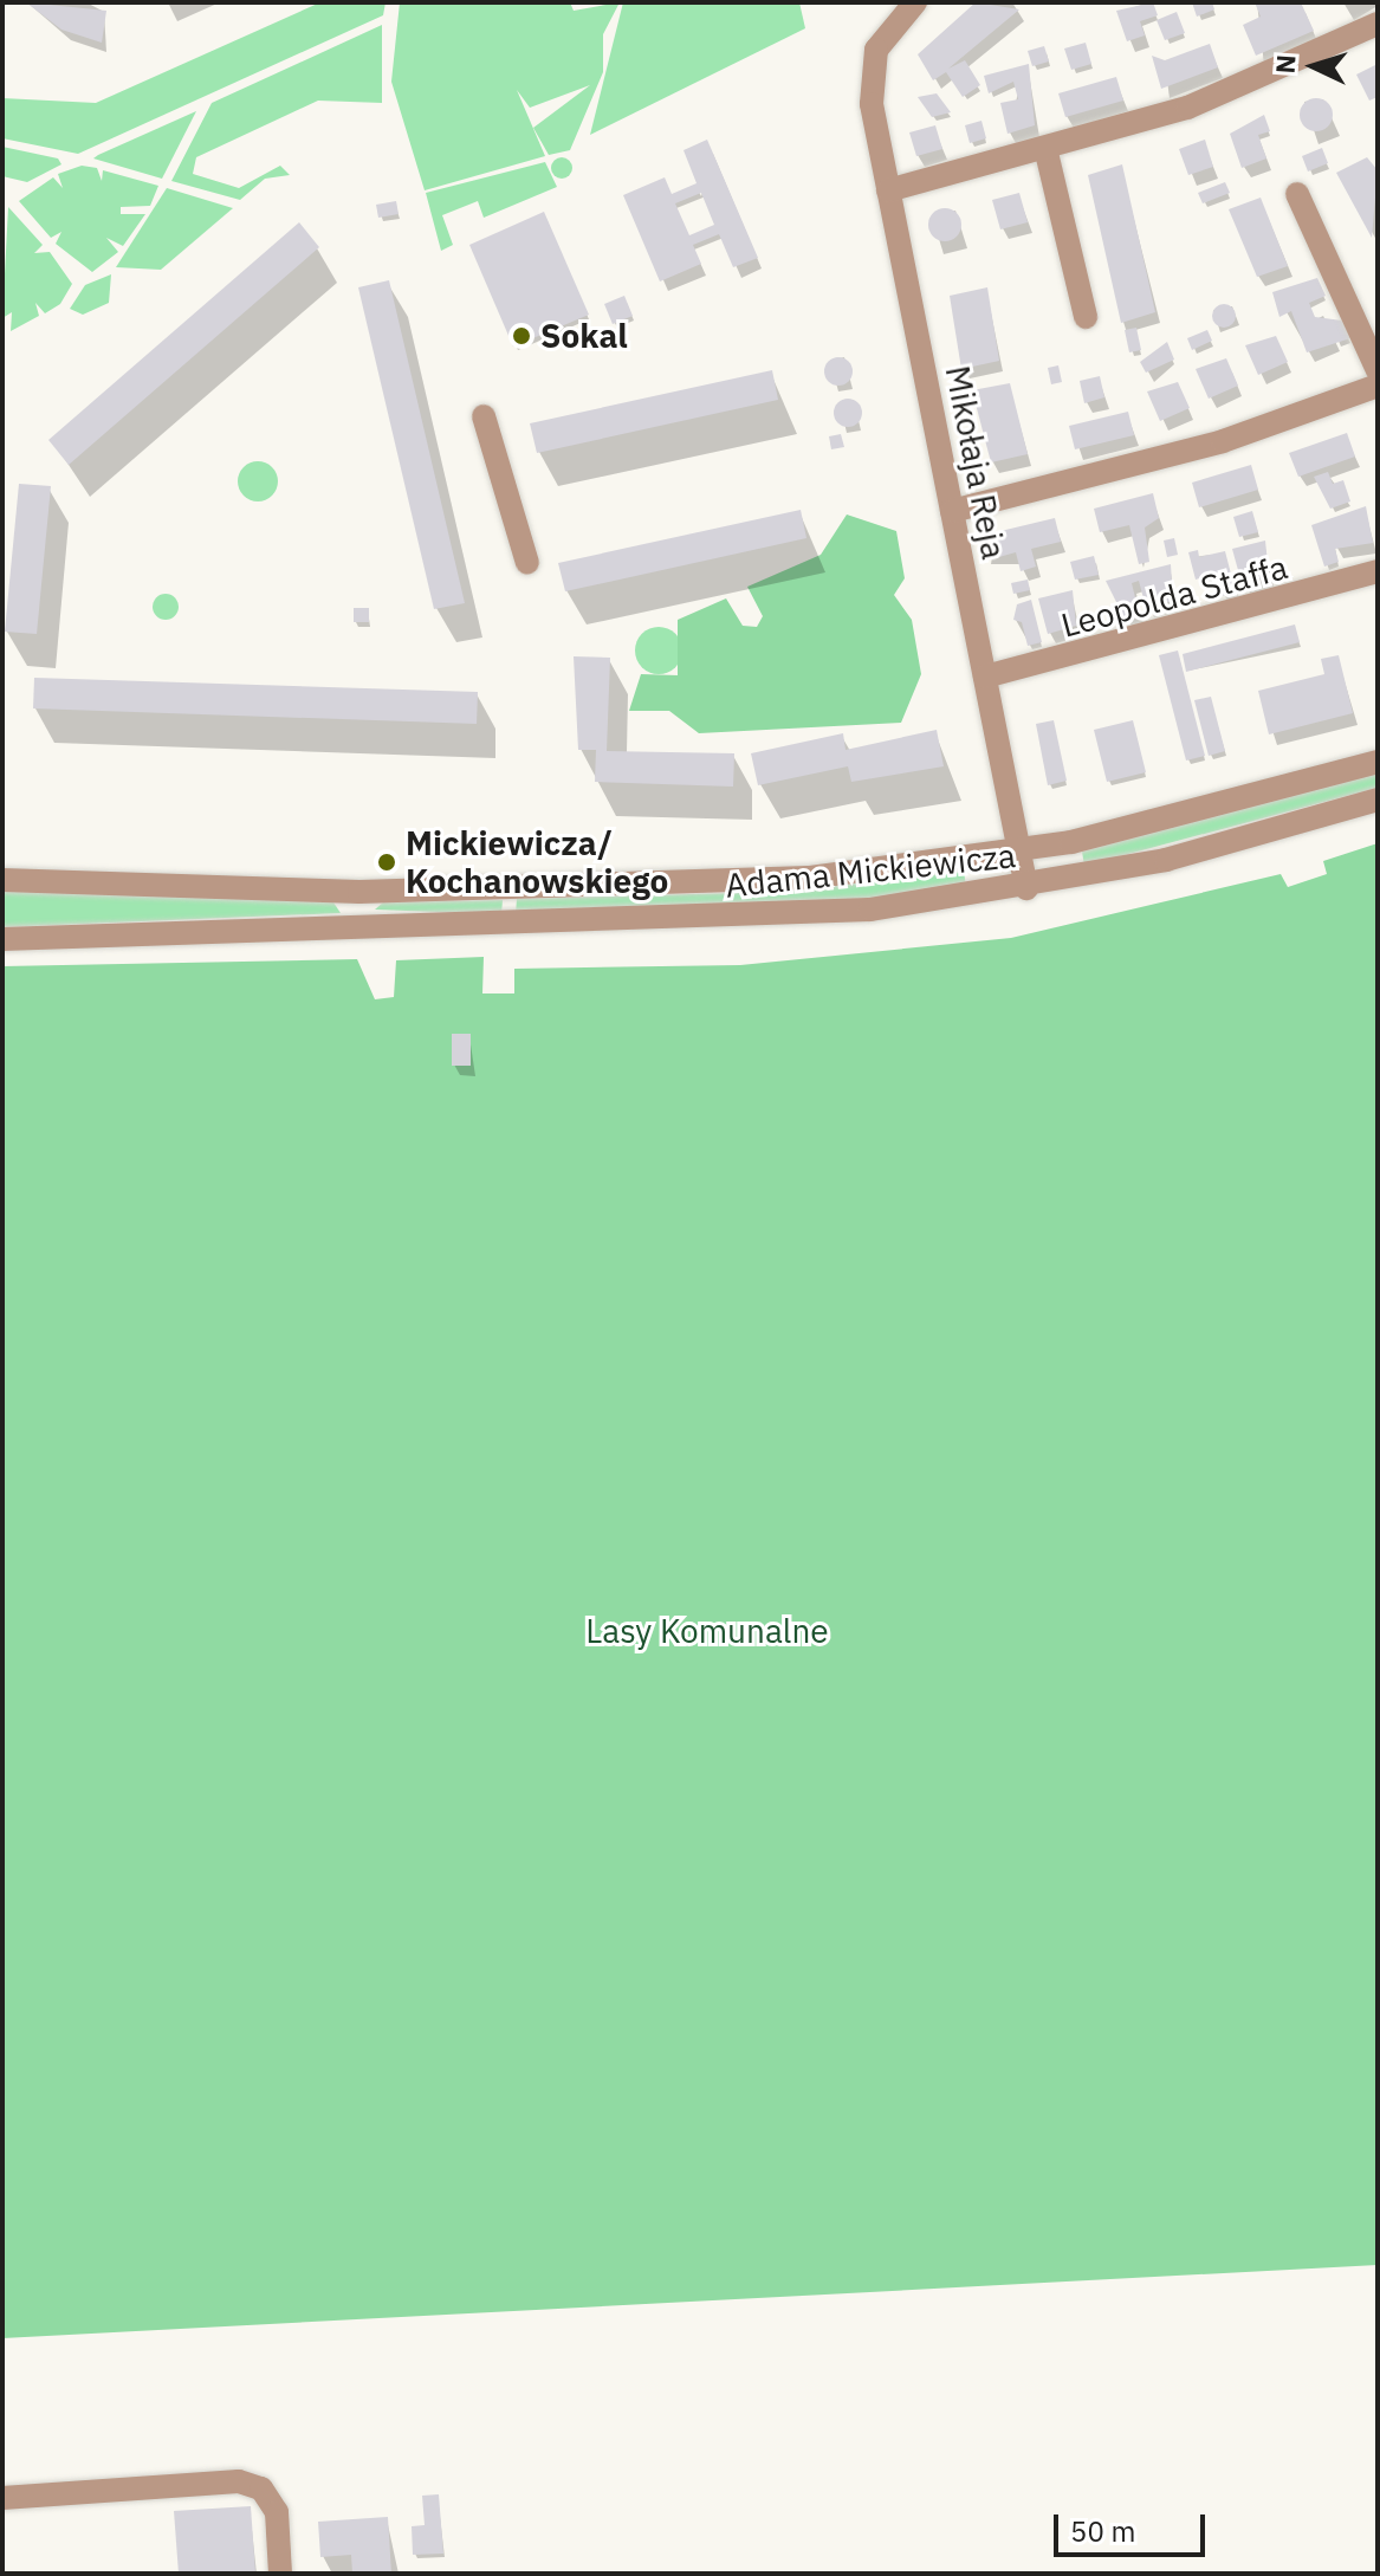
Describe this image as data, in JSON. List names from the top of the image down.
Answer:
{
  "streets": {
    "street": ["Mikołaja Reja", "Leopolda Staffa", "Adama Mickiewicza"]
  },
  "crossings": [
    ["Mikołaja Reja", "Leopolda Staffa"],
    ["Mikołaja Reja", "Adama Mickiewicza"]
  ],
  "parks": ["Lasy Komunalne"],
  "places": ["Sokal", "Mickiewicza/ Kochanowskiego"],
  "scale_bar": "50 m",
  "north": "left"
}
